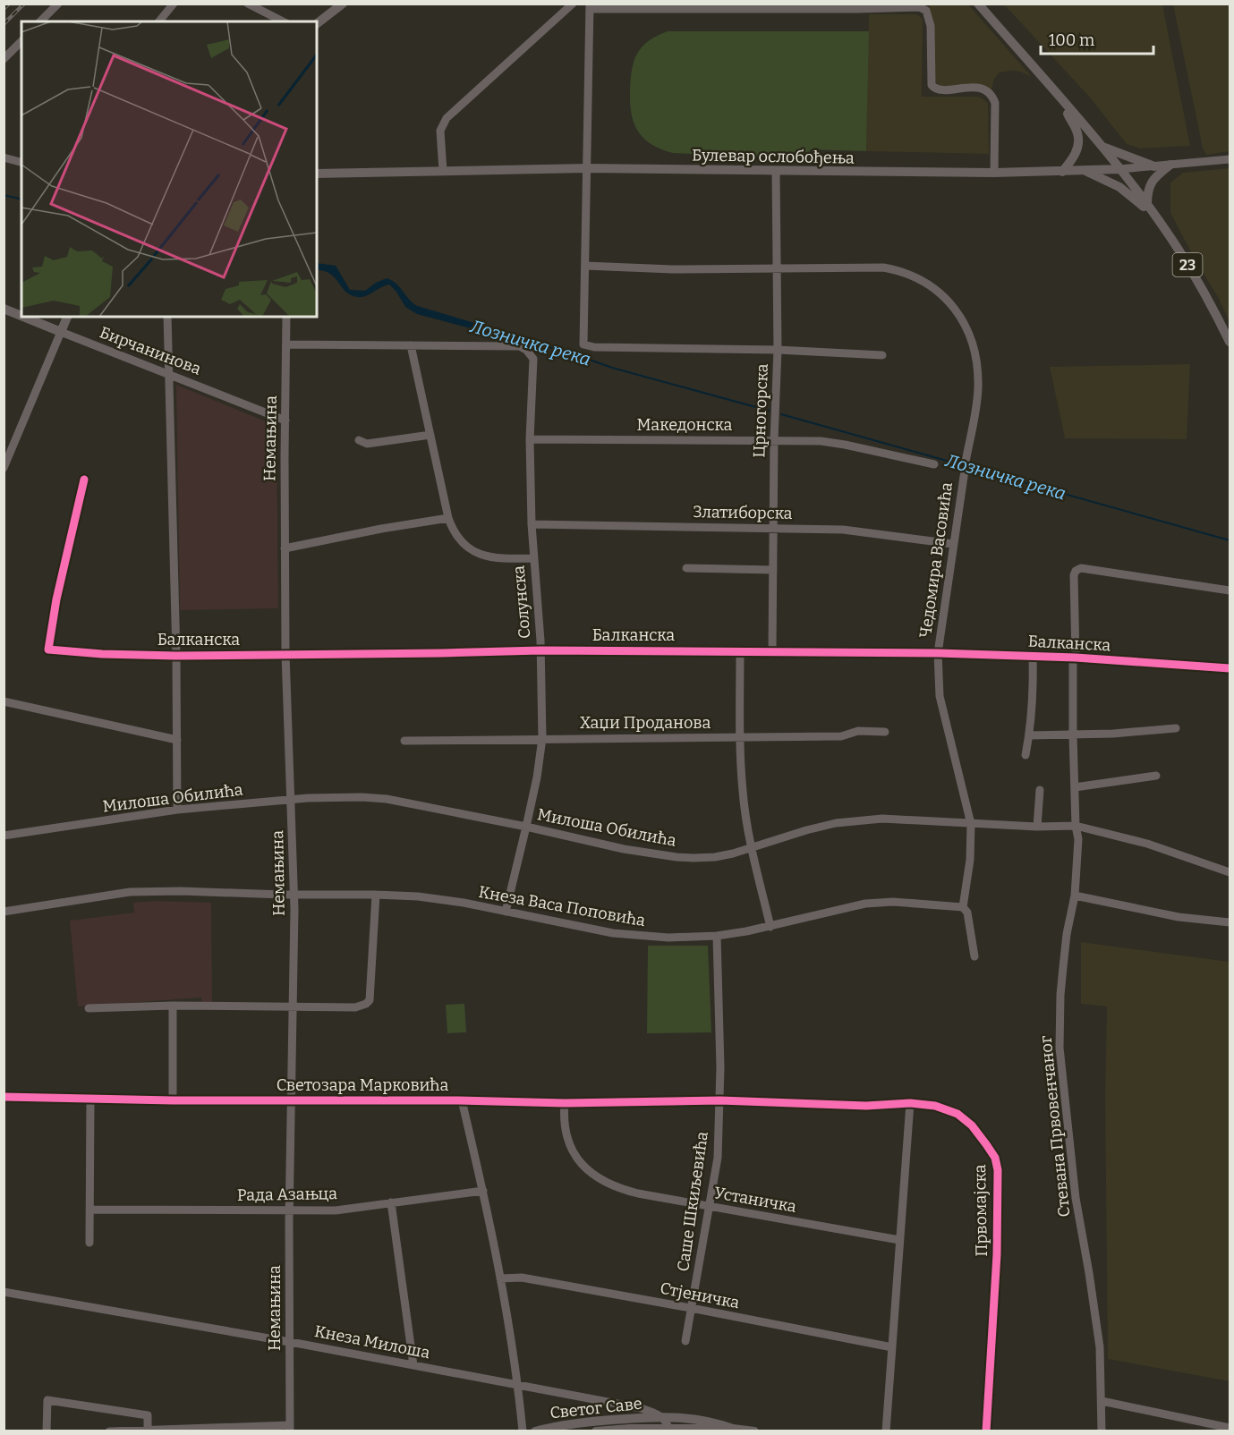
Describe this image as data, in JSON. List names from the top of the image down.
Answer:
{
  "streets": {
    "main road": [
      "Булевар ослобођења",
      "23",
      "Бирчанинова",
      "Кнеза Милоша",
      "Светог Саве"
    ],
    "street": [
      "Црногорска",
      "Македонска",
      "Немањина",
      "Златиборска",
      "Чедомира Васовића",
      "Солунска",
      "Балканска",
      "Хаџи Проданова",
      "Милоша Обилића",
      "Кнеза Васа Поповића",
      "Светозара Марковића",
      "Стевана Првовенчаног",
      "Рада Азањца",
      "Устаничка",
      "Саше Шкиљевића",
      "Првомајска",
      "Стјеничка"
    ]
  },
  "crossings": [
    ["Булевар ослобођења", "23"],
    ["Булевар ослобођења", "Црногорска"],
    ["Бирчанинова", "Немањина"],
    ["Црногорска", "Македонска"],
    ["Црногорска", "Златиборска"],
    ["Црногорска", "Чедомира Васовића"],
    ["Црногорска", "Балканска"],
    ["Македонска", "Солунска"],
    ["Немањина", "Балканска"],
    ["Немањина", "Милоша Обилића"],
    ["Немањина", "Кнеза Васа Поповића"],
    ["Немањина", "Светозара Марковића"],
    ["Немањина", "Рада Азањца"],
    ["Немањина", "Кнеза Милоша"],
    ["Златиборска", "Чедомира Васовића"],
    ["Златиборска", "Солунска"],
    ["Чедомира Васовића", "Балканска"],
    ["Чедомира Васовића", "Милоша Обилића"],
    ["Чедомира Васовића", "Кнеза Васа Поповића"],
    ["Солунска", "Балканска"],
    ["Солунска", "Хаџи Проданова"],
    ["Солунска", "Милоша Обилића"],
    ["Солунска", "Кнеза Васа Поповића"],
    ["Балканска", "Стевана Првовенчаног"],
    ["Милоша Обилића", "Стевана Првовенчаног"],
    ["Кнеза Васа Поповића", "Саше Шкиљевића"],
    ["Светозара Марковића", "Устаничка"],
    ["Светозара Марковића", "Саше Шкиљевића"],
    ["Светозара Марковића", "Првомајска"],
    ["Устаничка", "Саше Шкиљевића"],
    ["Саше Шкиљевића", "Првомајска"],
    ["Саше Шкиљевића", "Стјеничка"],
    ["Кнеза Милоша", "Светог Саве"]
  ],
  "water": ["Лозничка река"],
  "scale_bar": "100 m"
}
